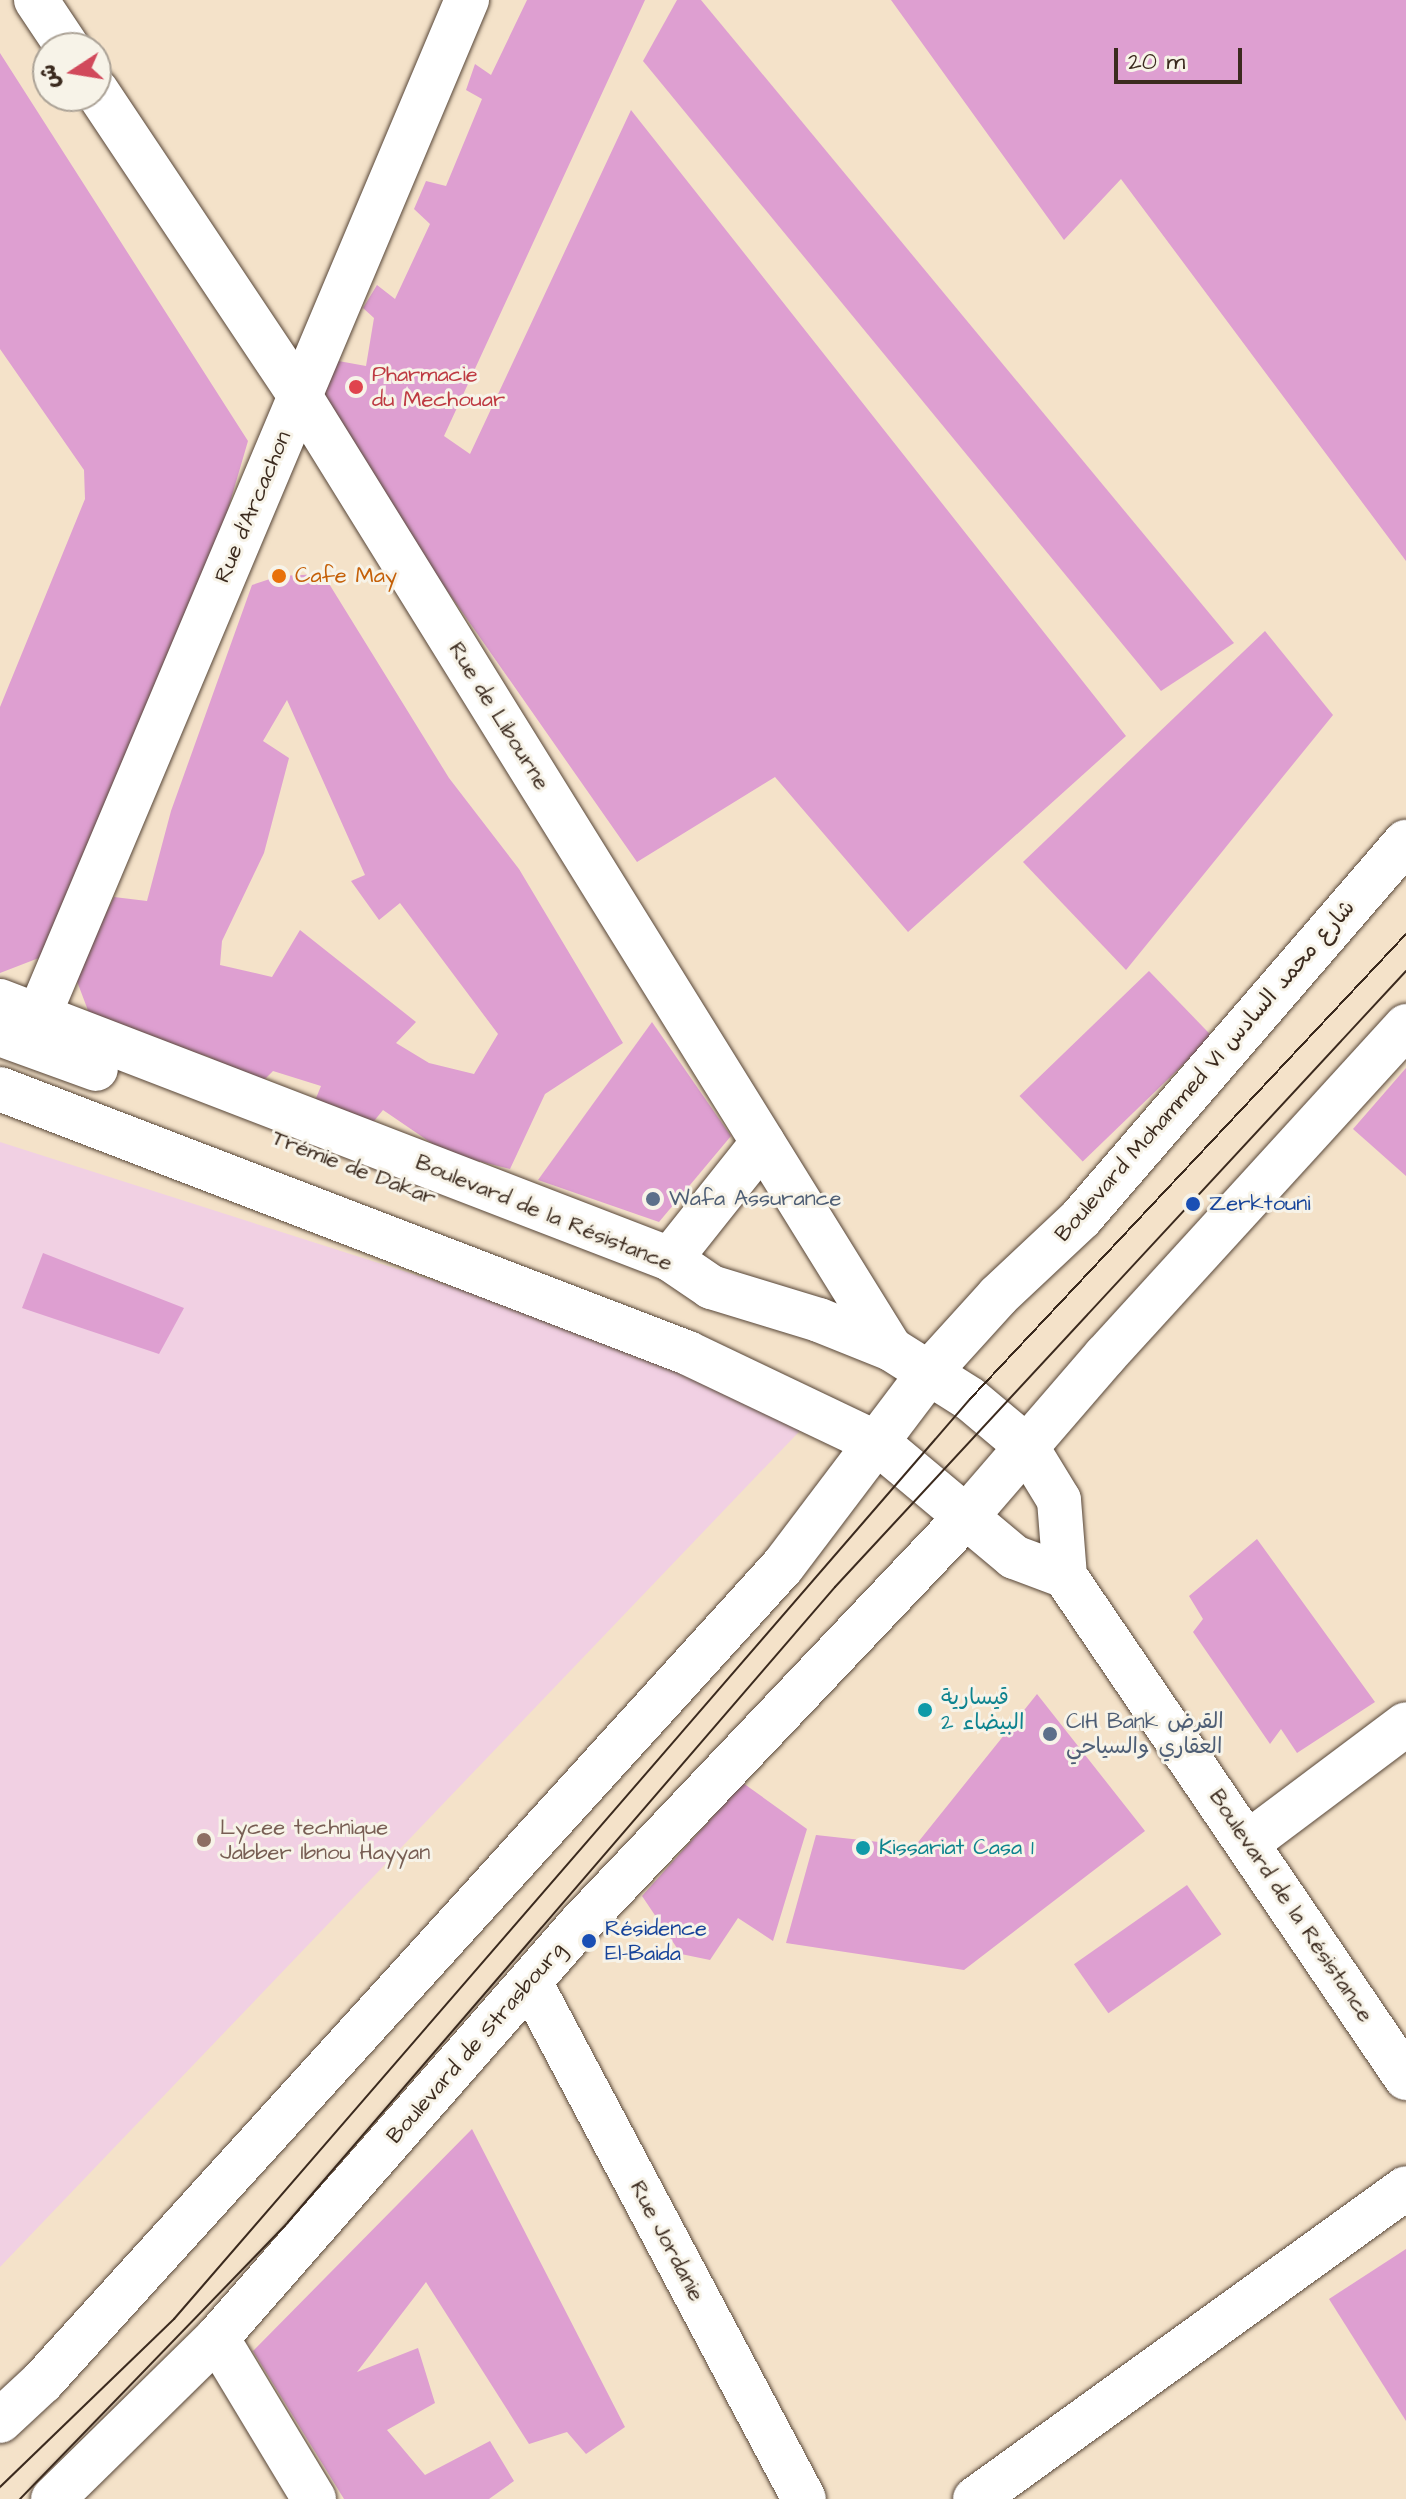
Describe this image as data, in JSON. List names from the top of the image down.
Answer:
{
  "streets": {
    "main road": [
      "Rue d'Arcachon",
      "Rue de Libourne",
      "Boulevard Mohammed VI شارع محمد السادس",
      "Trémie de Dakar",
      "Boulevard de la Résistance",
      "Boulevard de Strasbourg",
      "Rue Jordanie"
    ]
  },
  "crossings": [
    ["Rue d'Arcachon", "Rue de Libourne"],
    ["Rue d'Arcachon", "Boulevard de la Résistance"],
    ["Rue de Libourne", "Boulevard de la Résistance"],
    ["Boulevard Mohammed VI شارع محمد السادس", "Boulevard de la Résistance"],
    ["Trémie de Dakar", "Boulevard de la Résistance"],
    ["Boulevard de Strasbourg", "Rue Jordanie"]
  ],
  "places": [
    "Pharmacie du Mechouar",
    "Cafe May",
    "Wafa Assurance",
    "Zerktouni",
    "قيسارية البيضاء 2",
    "CIH Bank القرض العقاري والسياحي",
    "Lycee technique Jabber Ibnou Hayyan",
    "Kissariat Casa 1",
    "Résidence El-Baida"
  ],
  "scale_bar": "20 m",
  "north": "left"
}
